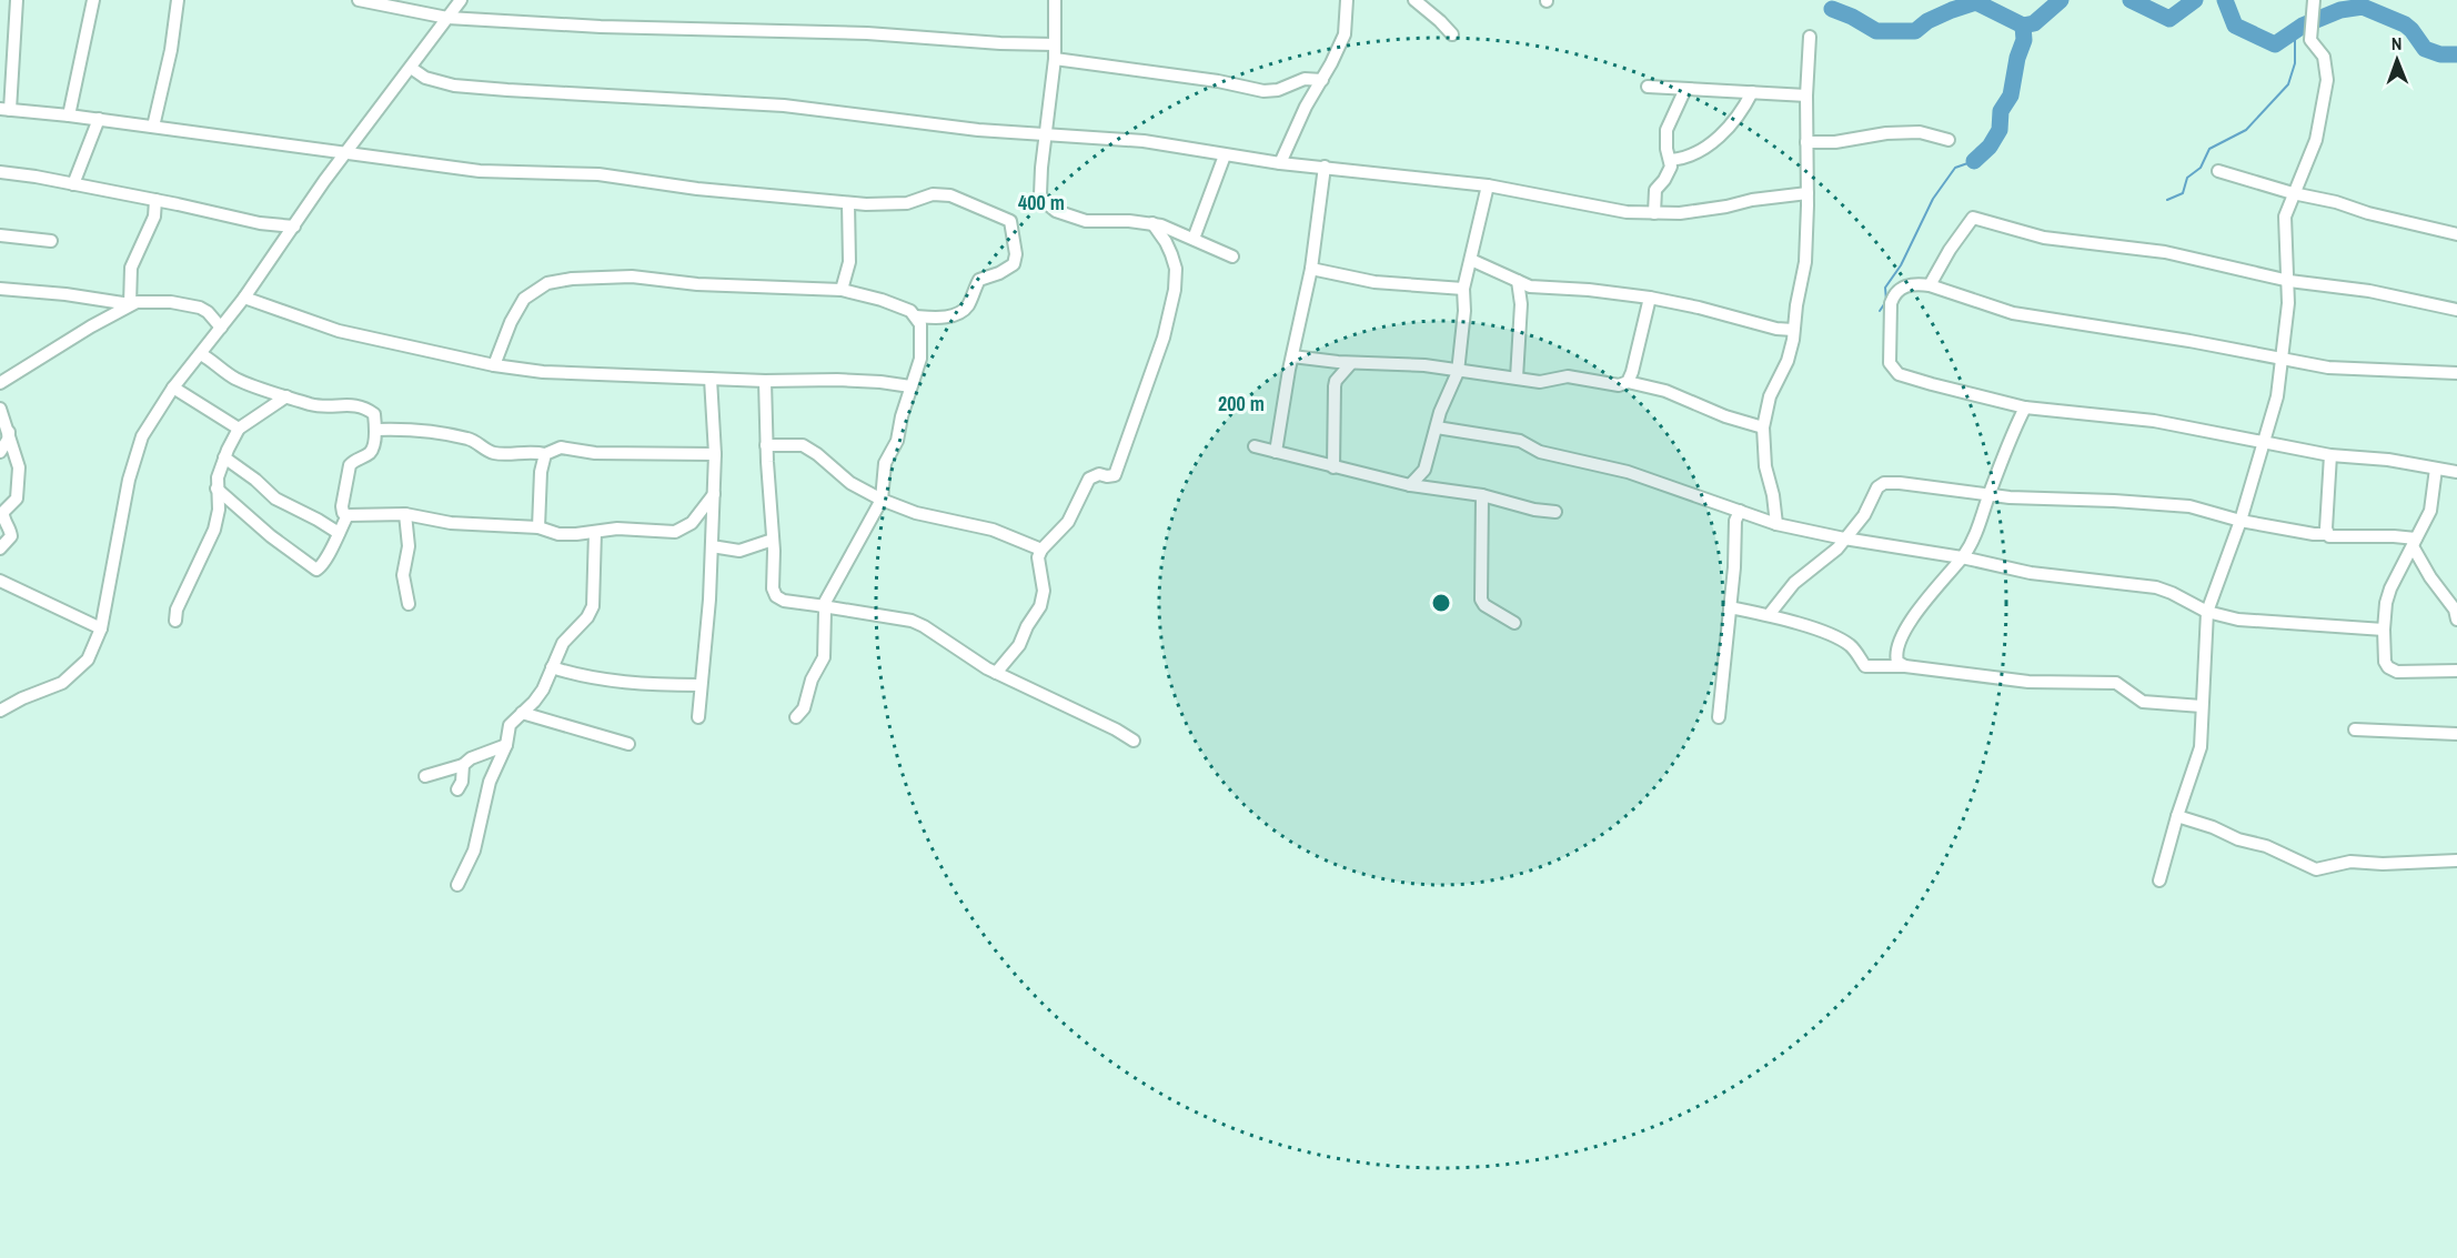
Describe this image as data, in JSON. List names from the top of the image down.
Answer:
{
  "north": "top",
  "rings": ["400 m", "200 m"]
}
